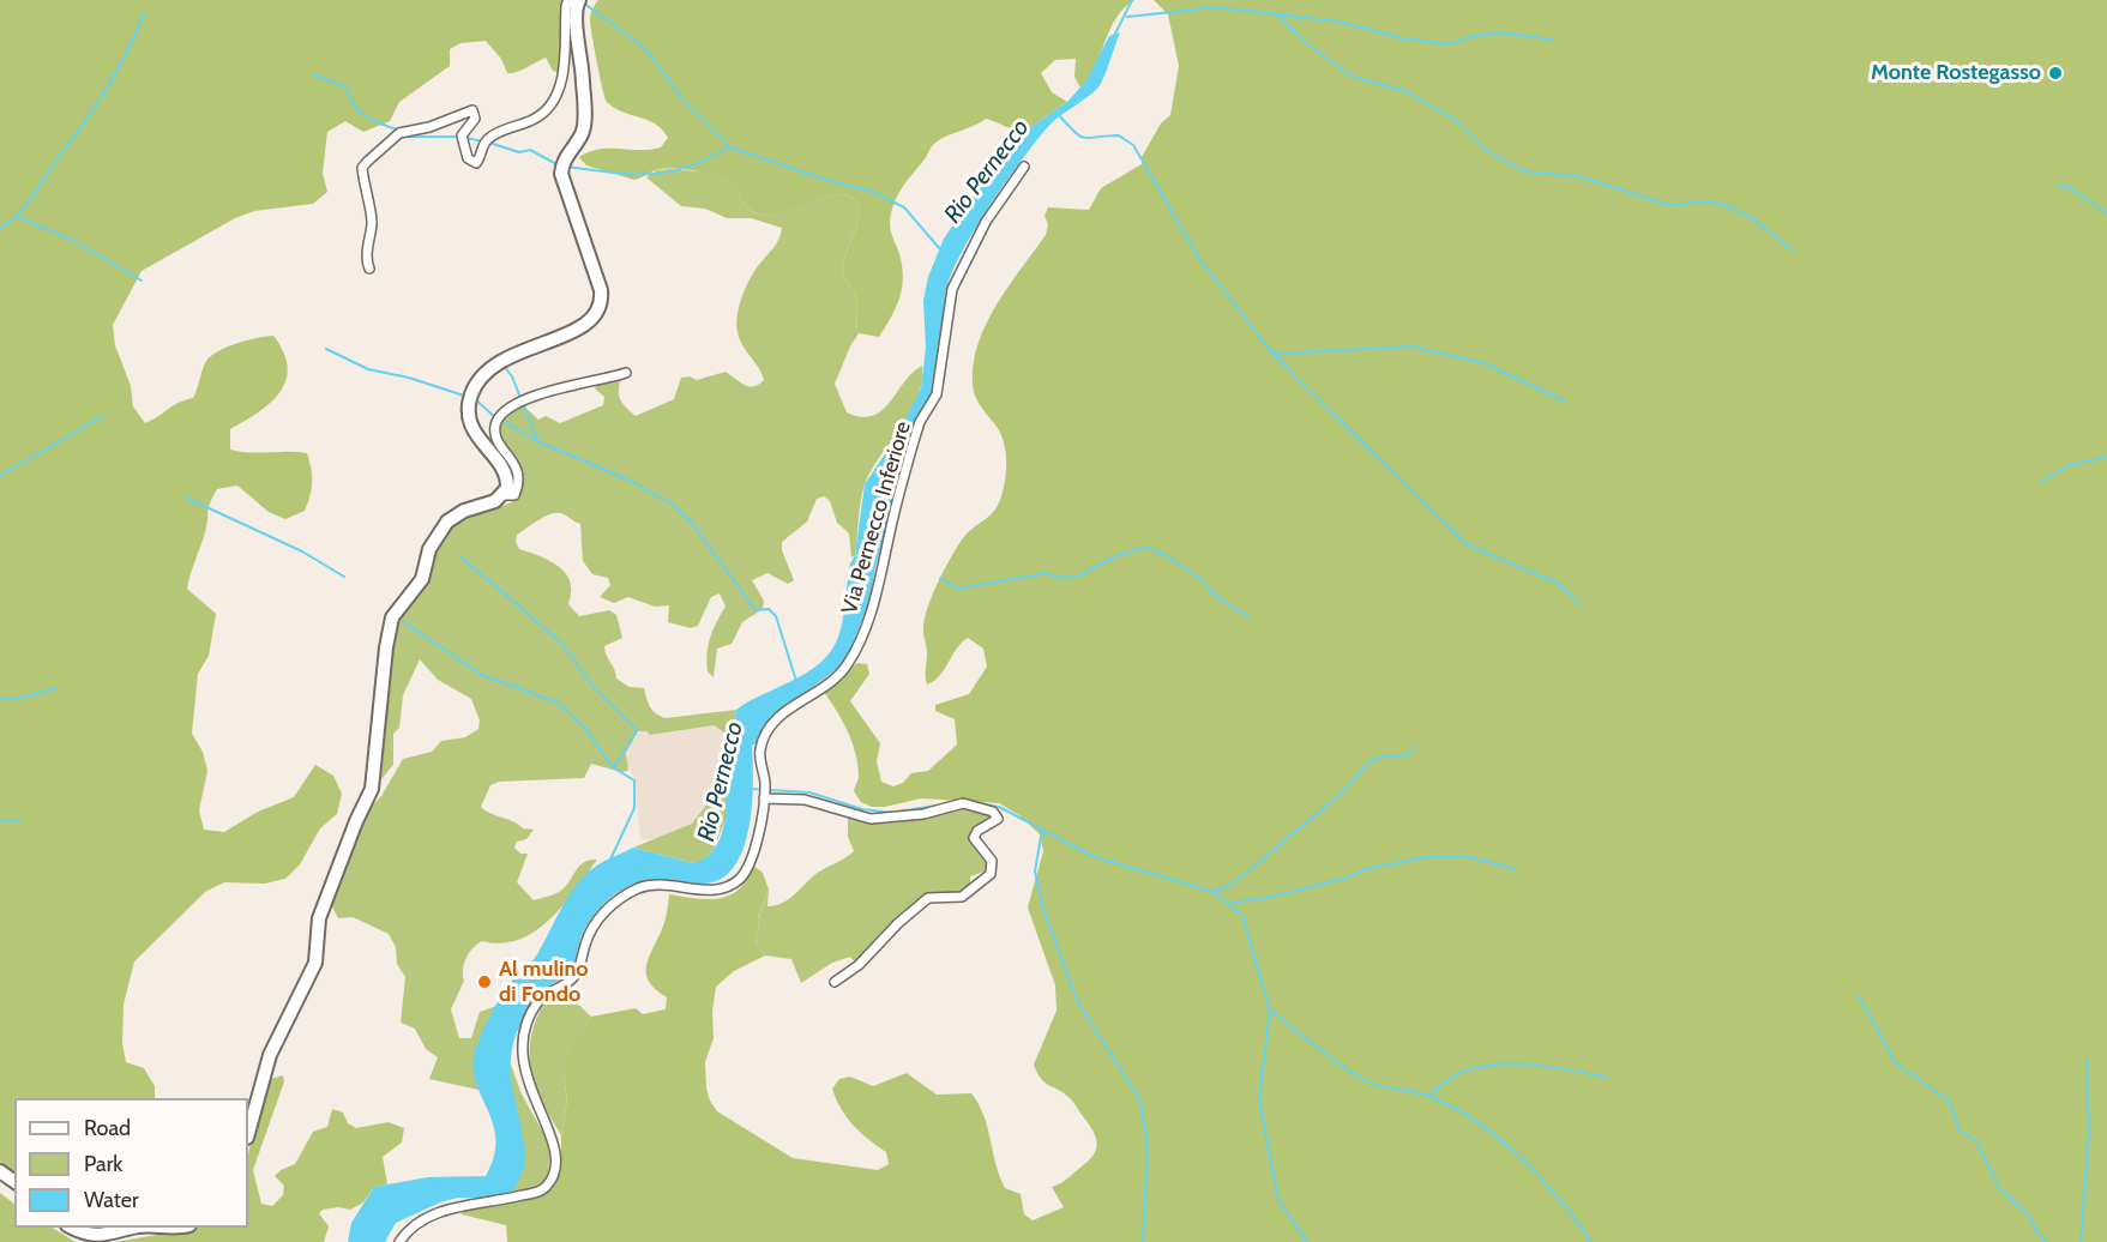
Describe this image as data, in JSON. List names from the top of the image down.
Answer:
{
  "streets": {
    "street": ["Via Pernecco Inferiore"]
  },
  "water": ["Rio Pernecco"],
  "places": ["Monte Rostegasso", "Al mulino di Fondo"],
  "legend": ["Road", "Park", "Water"]
}
